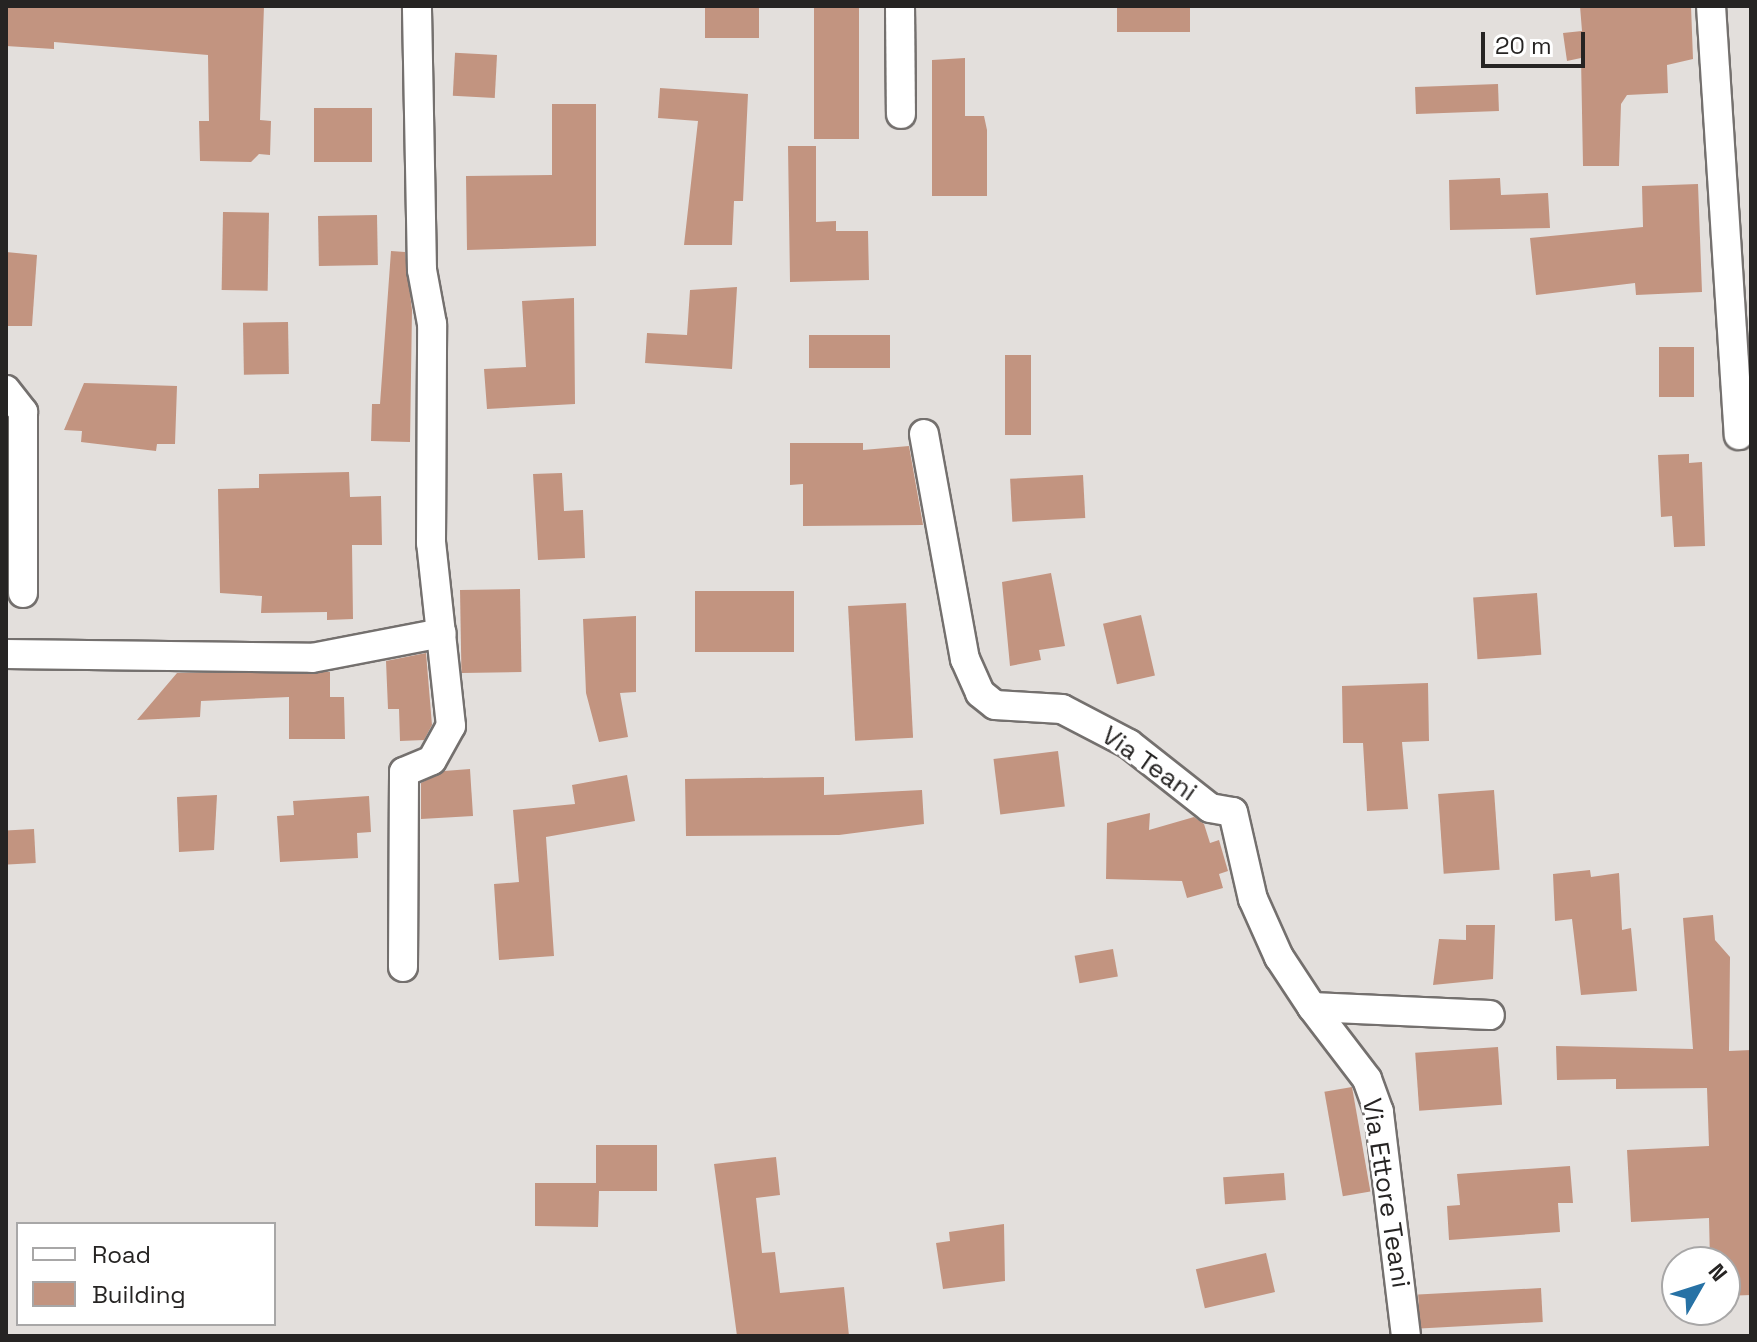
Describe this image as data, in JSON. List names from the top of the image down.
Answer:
{
  "streets": {
    "street": ["Via Teani", "Via Ettore Teani"]
  },
  "crossings": [
    ["Via Teani", "Via Ettore Teani"]
  ],
  "legend": ["Road", "Building"],
  "scale_bar": "20 m",
  "north": "top right"
}
